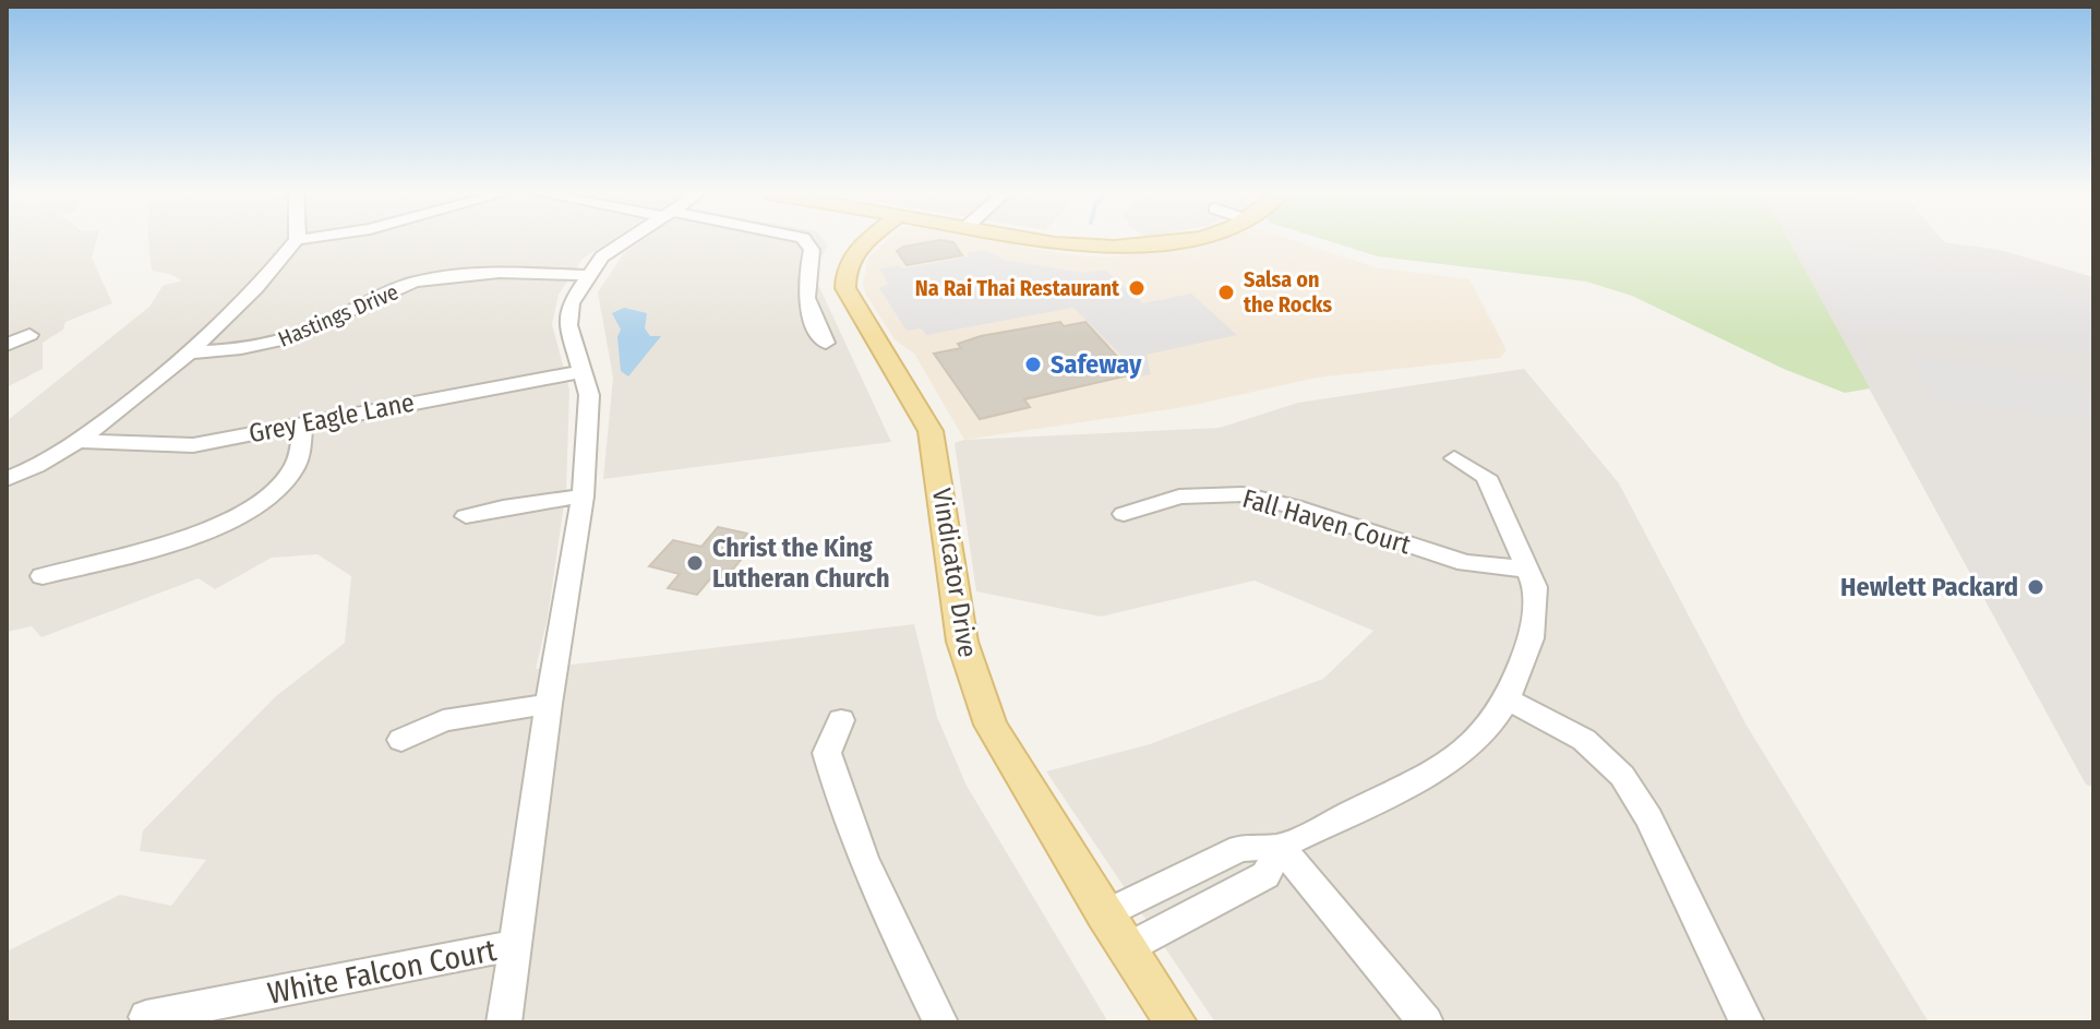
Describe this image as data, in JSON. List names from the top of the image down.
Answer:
{
  "streets": {
    "main road": ["Vindicator Drive"],
    "street": [
      "Hastings Drive",
      "Grey Eagle Lane",
      "Fall Haven Court",
      "White Falcon Court"
    ]
  },
  "places": [
    "Na Rai Thai Restaurant",
    "Salsa on the Rocks",
    "Safeway",
    "Christ the King Lutheran Church",
    "Hewlett Packard"
  ]
}
